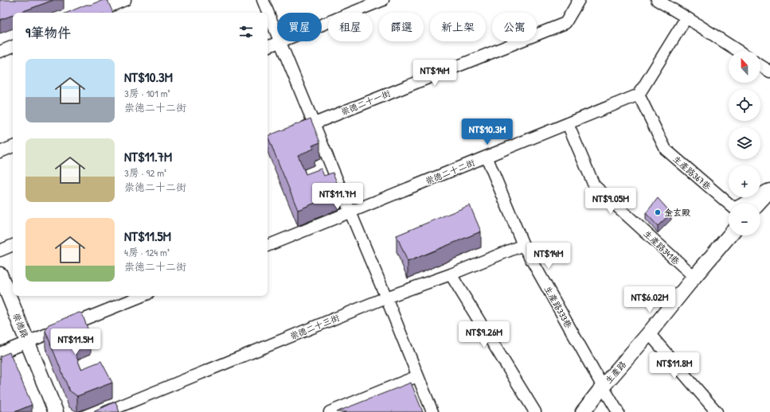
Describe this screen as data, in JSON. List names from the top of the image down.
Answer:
{
  "streets": {
    "street": [
      "崇德二十一街",
      "崇德二十二街",
      "生產路367巷",
      "生產路341巷",
      "生產路333巷",
      "崇德路",
      "崇德二十三街",
      "生產路"
    ]
  },
  "crossings": [
    ["崇德二十二街", "生產路367巷"],
    ["崇德二十二街", "生產路341巷"],
    ["崇德二十二街", "生產路333巷"],
    ["生產路341巷", "生產路"],
    ["生產路333巷", "崇德二十三街"],
    ["生產路333巷", "生產路"]
  ],
  "places": ["金玄殿"],
  "north": "top",
  "page": {
    "chip": [
      "買屋",
      "租屋",
      "篩選",
      "新上架",
      "公寓"
    ],
    "heading": "9筆物件",
    "map_buttons": ["+", "−"],
    "list": [
      {
        "name": "NT$10.3M",
        "note": "3房 · 101 m² · 崇德二十二街"
      },
      {
        "name": "NT$11.7M",
        "note": "3房 · 92 m² · 崇德二十二街"
      },
      {
        "name": "NT$11.5M",
        "note": "4房 · 124 m² · 崇德二十二街"
      }
    ],
    "price": [
      "NT$14M",
      "NT$10.3M",
      "NT$11.7M",
      "NT$9.05M",
      "NT$14M",
      "NT$6.02M",
      "NT$9.26M",
      "NT$11.5M",
      "NT$11.8M"
    ]
  }
}
